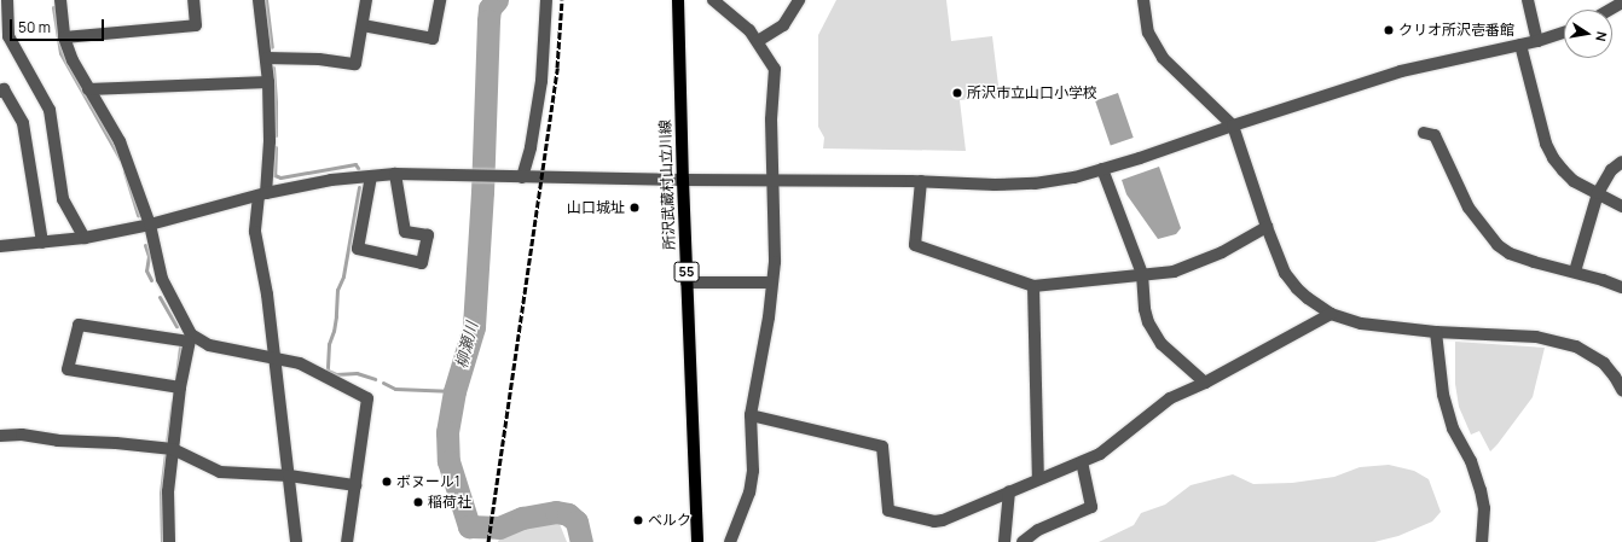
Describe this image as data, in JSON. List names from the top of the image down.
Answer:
{
  "streets": {
    "main road": ["所沢武蔵村山立川線", "55"]
  },
  "water": ["柳瀬川"],
  "places": [
    "クリオ所沢壱番館",
    "所沢市立山口小学校",
    "山口城址",
    "ボヌール1",
    "稲荷社",
    "ベルク"
  ],
  "scale_bar": "50 m",
  "north": "right"
}
